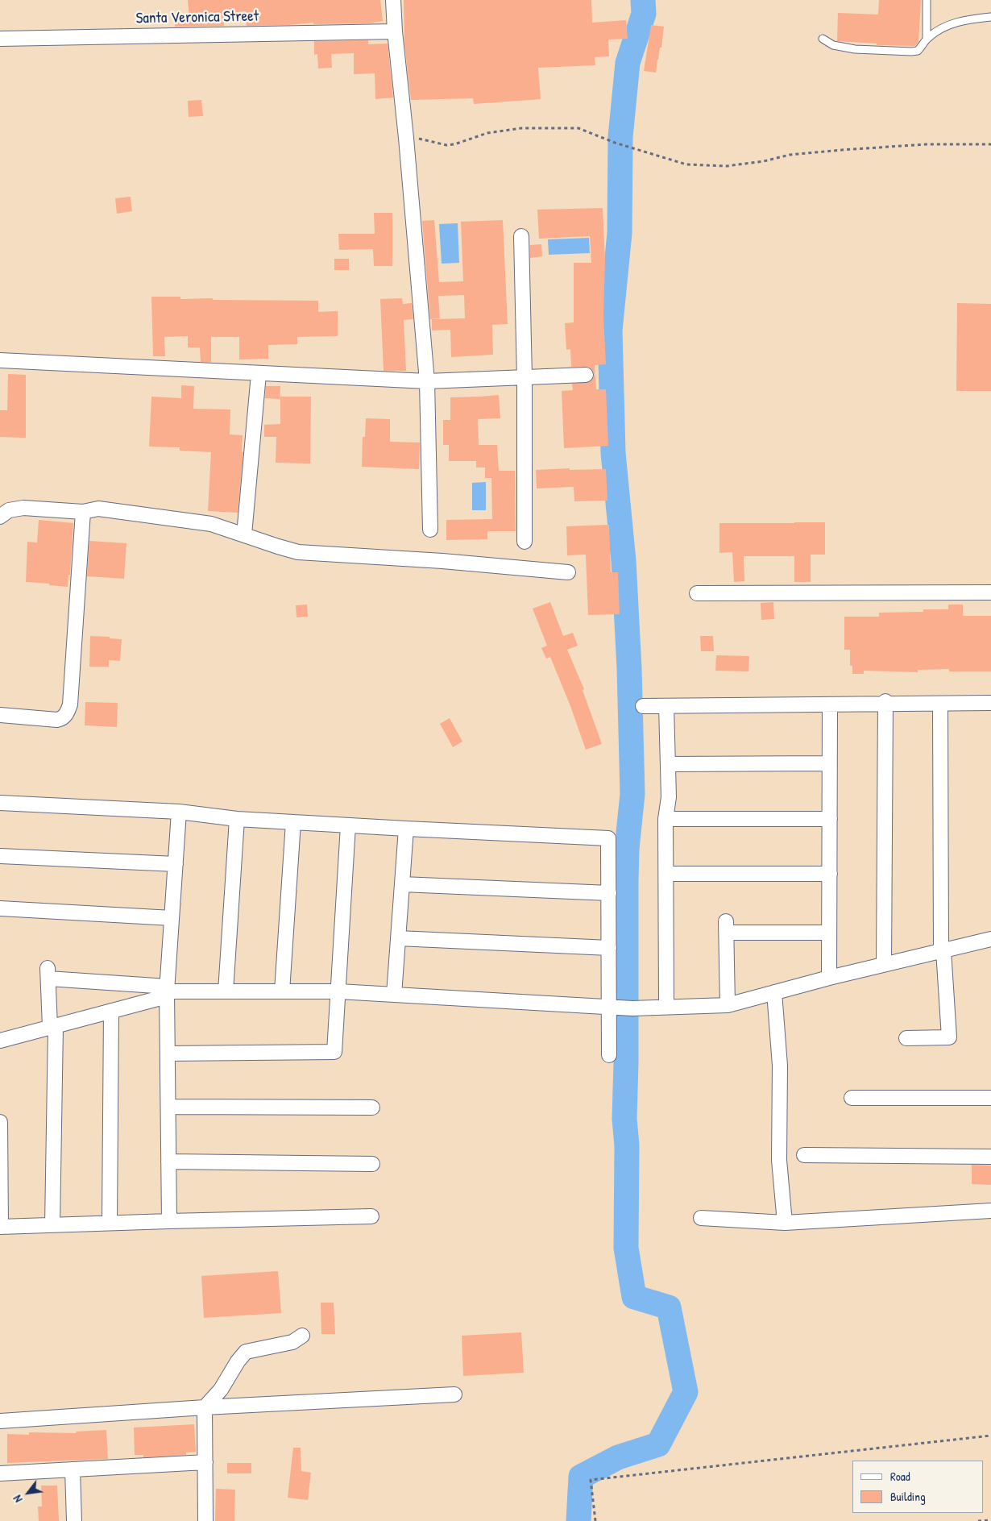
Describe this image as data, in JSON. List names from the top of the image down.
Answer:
{
  "streets": {
    "street": ["Santa Veronica Street"]
  },
  "legend": ["Road", "Building"],
  "north": "bottom left"
}
